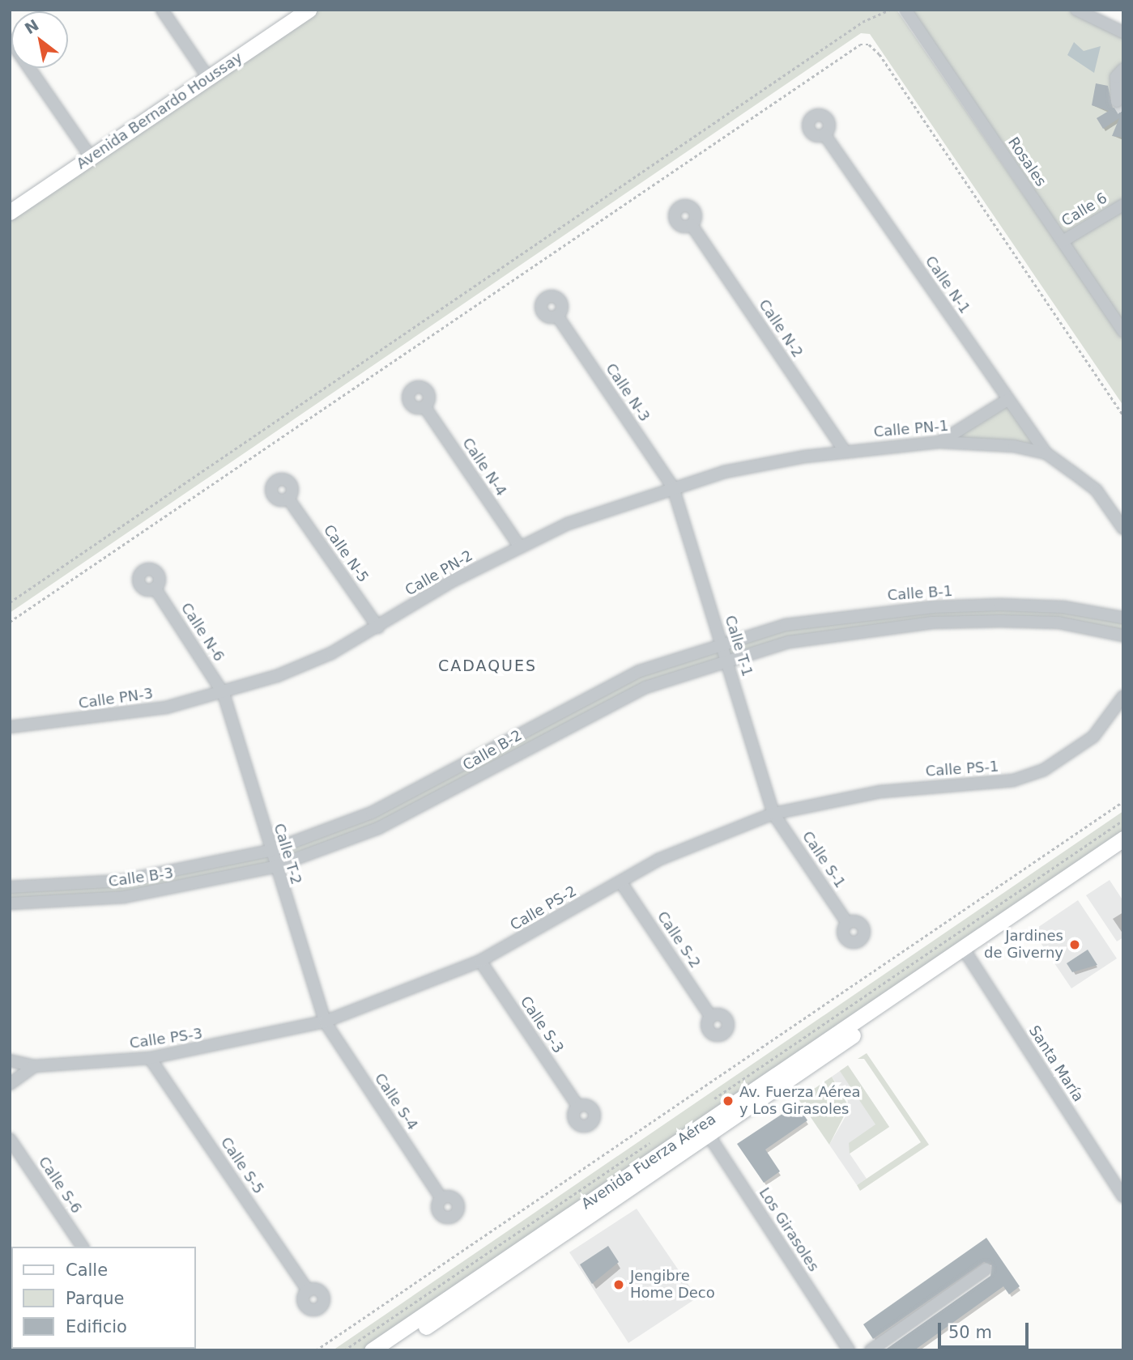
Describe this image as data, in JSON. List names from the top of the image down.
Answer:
{
  "streets": {
    "main road": ["Avenida Bernardo Houssay", "Avenida Fuerza Aérea"],
    "street": [
      "Rosales",
      "Calle 6",
      "Calle N-1",
      "Calle N-2",
      "Calle N-3",
      "Calle PN-1",
      "Calle N-4",
      "Calle N-5",
      "Calle PN-2",
      "Calle B-1",
      "Calle N-6",
      "Calle T-1",
      "Calle PN-3",
      "Calle B-2",
      "Calle PS-1",
      "Calle T-2",
      "Calle S-1",
      "Calle B-3",
      "Calle PS-2",
      "Calle S-2",
      "Calle S-3",
      "Calle PS-3",
      "Santa María",
      "Calle S-4",
      "Calle S-5",
      "Calle S-6",
      "Los Girasoles"
    ]
  },
  "crossings": [
    ["Rosales", "Calle 6"],
    ["Calle N-1", "Calle PN-1"],
    ["Calle N-2", "Calle PN-1"],
    ["Calle N-3", "Calle PN-1"],
    ["Calle N-3", "Calle PN-2"],
    ["Calle N-3", "Calle T-1"],
    ["Calle PN-1", "Calle PN-2"],
    ["Calle PN-1", "Calle T-1"],
    ["Calle N-4", "Calle PN-2"],
    ["Calle N-5", "Calle PN-2"],
    ["Calle PN-2", "Calle N-6"],
    ["Calle PN-2", "Calle T-1"],
    ["Calle PN-2", "Calle PN-3"],
    ["Calle PN-2", "Calle T-2"],
    ["Calle B-1", "Calle T-1"],
    ["Calle B-1", "Calle B-2"],
    ["Calle N-6", "Calle PN-3"],
    ["Calle N-6", "Calle T-2"],
    ["Calle T-1", "Calle B-2"],
    ["Calle T-1", "Calle PS-1"],
    ["Calle T-1", "Calle S-1"],
    ["Calle T-1", "Calle PS-2"],
    ["Calle PN-3", "Calle T-2"],
    ["Calle B-2", "Calle T-2"],
    ["Calle B-2", "Calle B-3"],
    ["Calle PS-1", "Calle S-1"],
    ["Calle PS-1", "Calle PS-2"],
    ["Calle T-2", "Calle B-3"],
    ["Calle T-2", "Calle PS-2"],
    ["Calle T-2", "Calle PS-3"],
    ["Calle T-2", "Calle S-4"],
    ["Calle S-1", "Calle PS-2"],
    ["Calle PS-2", "Calle S-2"],
    ["Calle PS-2", "Calle S-3"],
    ["Calle PS-2", "Calle PS-3"],
    ["Calle PS-2", "Calle S-4"],
    ["Calle PS-3", "Calle S-4"],
    ["Calle PS-3", "Calle S-5"],
    ["Santa María", "Avenida Fuerza Aérea"],
    ["Avenida Fuerza Aérea", "Los Girasoles"]
  ],
  "districts": ["CADAQUES"],
  "places": ["Jardines de Giverny", "Av. Fuerza Aérea y Los Girasoles", "Jengibre Home Deco"],
  "legend": ["Calle", "Parque", "Edificio"],
  "scale_bar": "50 m",
  "north": "top left"
}
